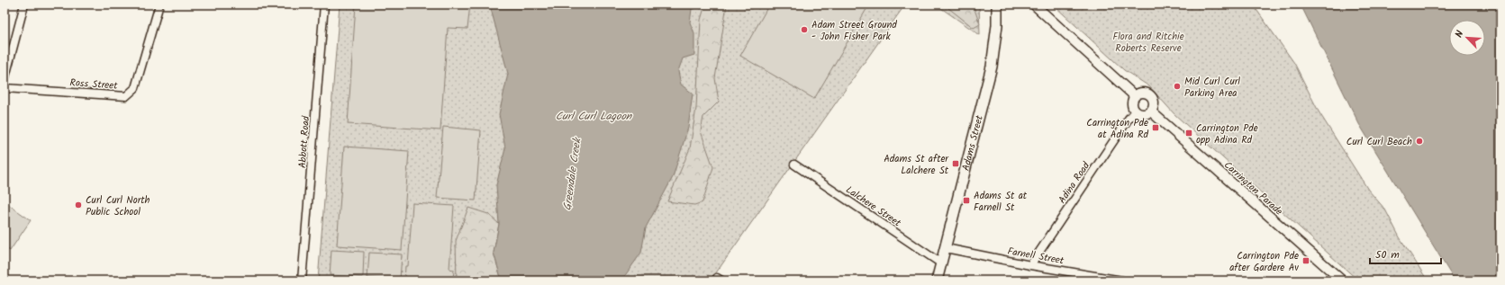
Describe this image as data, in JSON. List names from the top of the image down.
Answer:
{
  "streets": {
    "main road": ["Adams Street"],
    "street": [
      "Ross Street",
      "Abbott Road",
      "Adina Road",
      "Carrington Parade",
      "Lalchere Street",
      "Farnell Street"
    ]
  },
  "crossings": [
    ["Adams Street", "Lalchere Street"],
    ["Adams Street", "Farnell Street"],
    ["Adina Road", "Carrington Parade"],
    ["Adina Road", "Farnell Street"]
  ],
  "water": ["Curl Curl Lagoon", "Greendale Creek"],
  "parks": ["Flora and Ritchie Roberts Reserve"],
  "places": {
    "other": [
      "Adam Street Ground - John Fisher Park",
      "Mid Curl Curl Parking Area",
      "Curl Curl Beach",
      "Curl Curl North Public School"
    ],
    "transit": [
      "Carrington Pde at Adina Rd",
      "Carrington Pde opp Adina Rd",
      "Adams St after Lalchere St",
      "Adams St at Farnell St",
      "Carrington Pde after Gardere Av"
    ]
  },
  "scale_bar": "50 m",
  "north": "top left"
}
